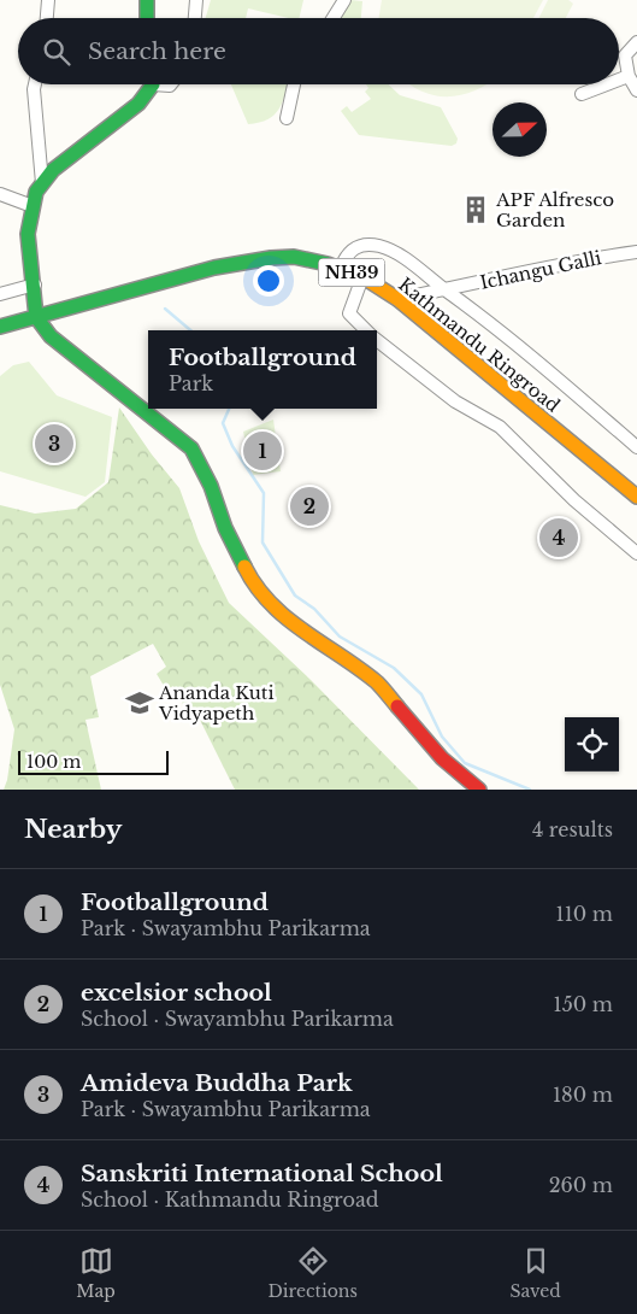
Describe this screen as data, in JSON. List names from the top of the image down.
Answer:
{
  "streets": {
    "main road": ["NH39", "Kathmandu Ringroad"],
    "street": ["Ichangu Galli"]
  },
  "crossings": [
    ["Ichangu Galli", "Kathmandu Ringroad"]
  ],
  "places": {
    "building": ["APF Alfresco Garden"],
    "school or university": ["Ananda Kuti Vidyapeth"]
  },
  "scale_bar": "100 m",
  "north": "right",
  "page": {
    "search": "Search here",
    "popup": ["Footballground", "Park"],
    "pins": [
      "3",
      "1",
      "2",
      "4"
    ],
    "scale": "100 m",
    "heading": ["Nearby", "4 results"],
    "list": [
      {
        "mark": "1",
        "name": "Footballground",
        "note": "Park · Swayambhu Parikarma",
        "value": "110 m"
      },
      {
        "mark": "2",
        "name": "excelsior school",
        "note": "School · Swayambhu Parikarma",
        "value": "150 m"
      },
      {
        "mark": "3",
        "name": "Amideva Buddha Park",
        "note": "Park · Swayambhu Parikarma",
        "value": "180 m"
      },
      {
        "mark": "4",
        "name": "Sanskriti International School",
        "note": "School · Kathmandu Ringroad",
        "value": "260 m"
      }
    ],
    "nav": ["Map", "Directions", "Saved"]
  }
}
